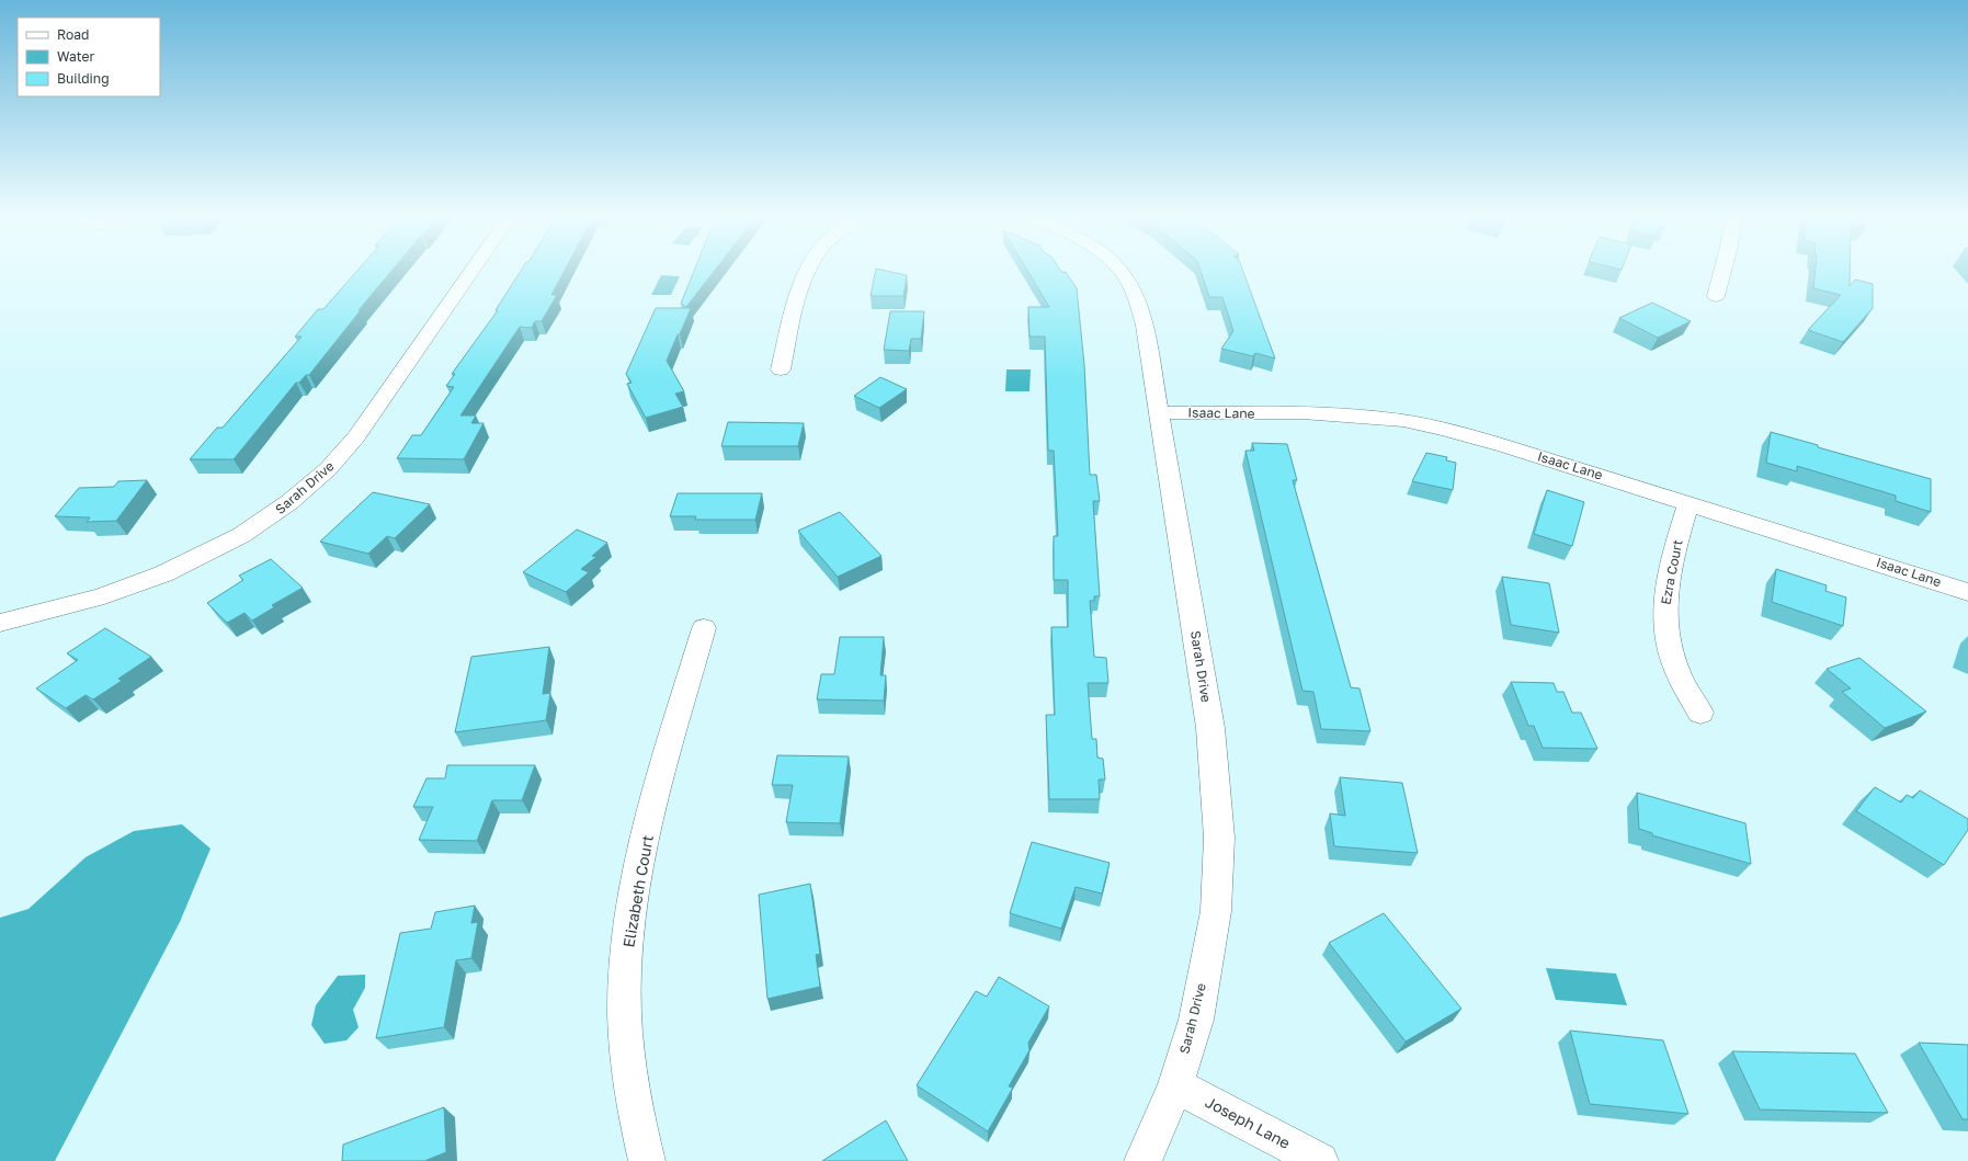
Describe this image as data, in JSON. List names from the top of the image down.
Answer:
{
  "streets": {
    "street": [
      "Isaac Lane",
      "Sarah Drive",
      "Ezra Court",
      "Elizabeth Court",
      "Joseph Lane"
    ]
  },
  "crossings": [
    ["Isaac Lane", "Sarah Drive"],
    ["Isaac Lane", "Ezra Court"],
    ["Sarah Drive", "Joseph Lane"]
  ],
  "legend": ["Road", "Water", "Building"]
}
